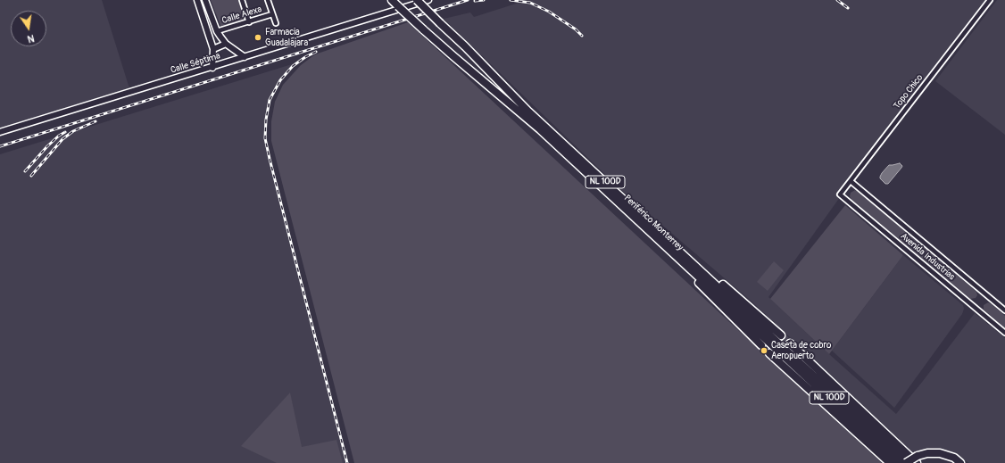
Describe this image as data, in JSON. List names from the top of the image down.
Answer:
{
  "streets": {
    "highway": ["NL 100D", "Periférico Monterrey"],
    "street": [
      "Calle Alexa",
      "Calle Séptima",
      "Topo Chico",
      "Avenida Industrias"
    ]
  },
  "crossings": [
    ["Calle Séptima", "Periférico Monterrey"],
    ["Topo Chico", "Avenida Industrias"]
  ],
  "places": ["Farmacia Guadalajara", "Caseta de cobro Aeropuerto"],
  "north": "bottom"
}
